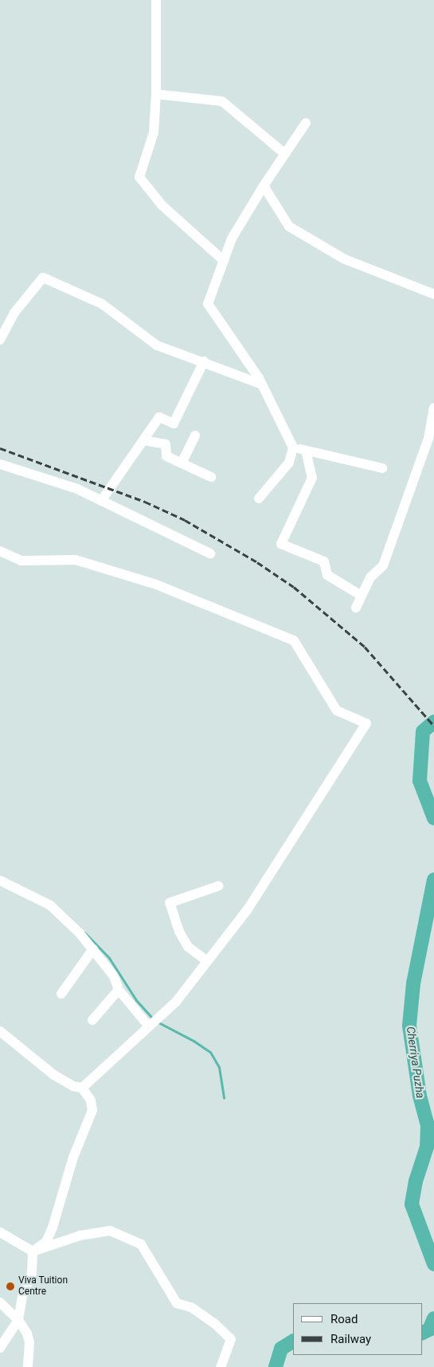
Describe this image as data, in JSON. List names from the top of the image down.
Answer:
{
  "water": ["Cherriya Puzha"],
  "places": ["Viva Tuition Centre"],
  "legend": ["Road", "Railway"]
}
